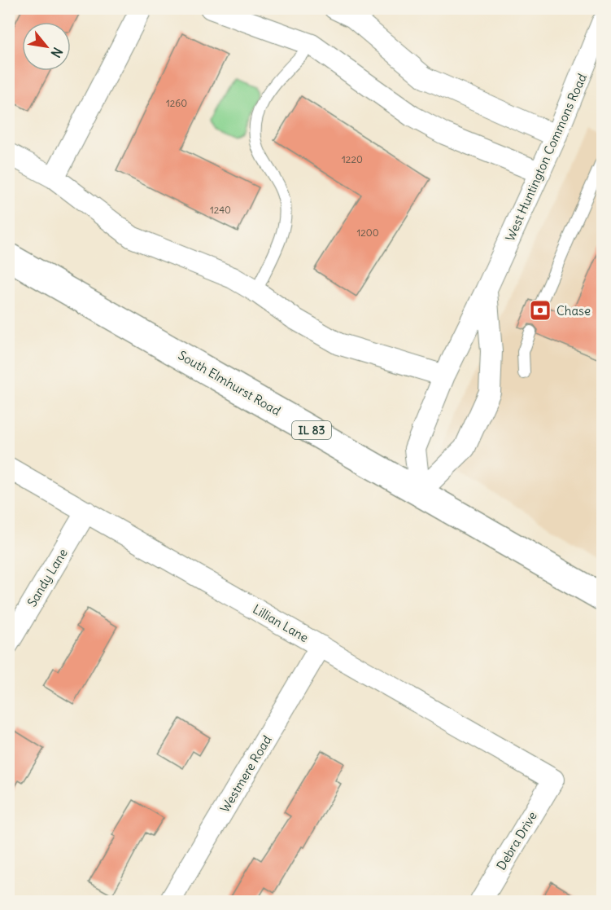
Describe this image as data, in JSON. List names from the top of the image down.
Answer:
{
  "streets": {
    "main road": ["South Elmhurst Road", "IL 83"],
    "street": [
      "West Huntington Commons Road",
      "Sandy Lane",
      "Lillian Lane",
      "Westmere Road",
      "Debra Drive"
    ]
  },
  "crossings": [
    ["West Huntington Commons Road", "South Elmhurst Road"],
    ["Sandy Lane", "Lillian Lane"],
    ["Lillian Lane", "Westmere Road"],
    ["Lillian Lane", "Debra Drive"]
  ],
  "places": {
    "bank": ["Chase"]
  },
  "house_numbers": [
    "1260",
    "1220",
    "1240",
    "1200"
  ],
  "north": "bottom right"
}
